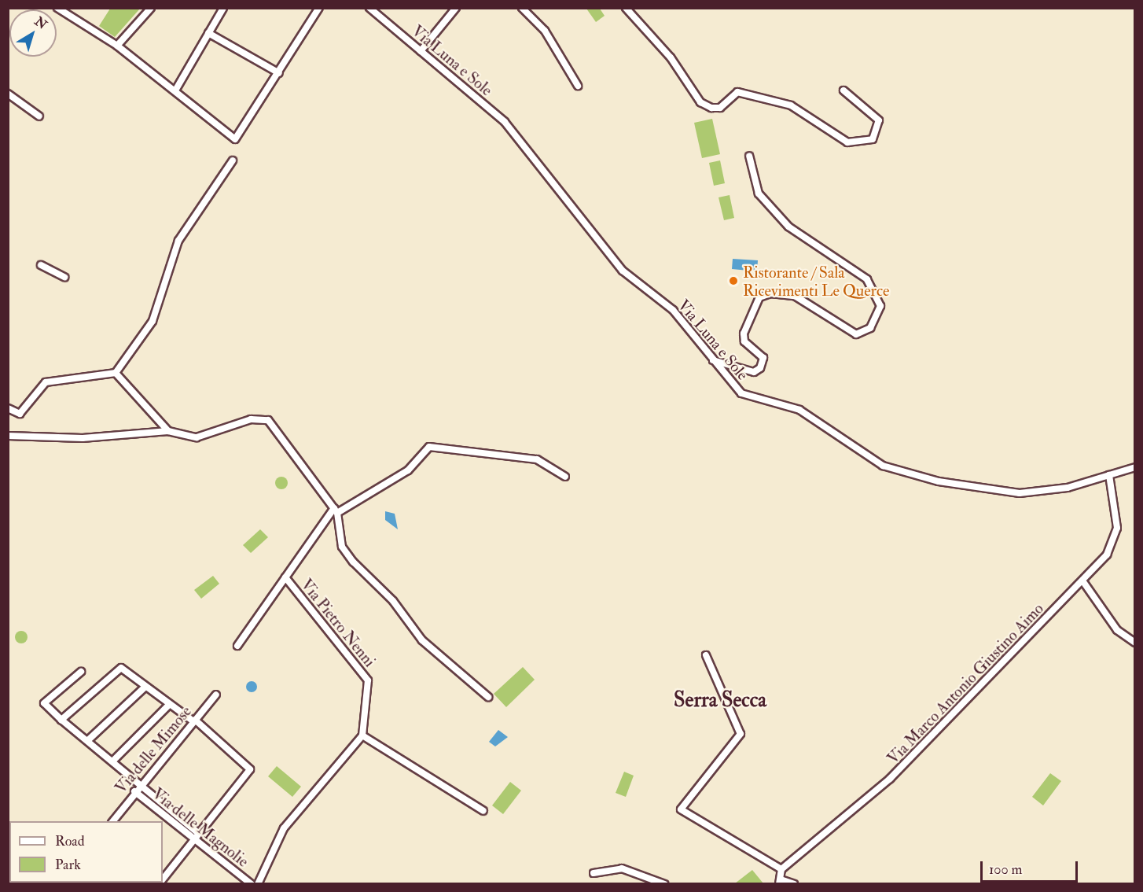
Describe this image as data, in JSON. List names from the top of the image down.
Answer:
{
  "streets": {
    "street": [
      "Via Luna e Sole",
      "Via Pietro Nenni",
      "Via Marco Antonio Giustino Aimo",
      "Via delle Mimose",
      "Via delle Magnolie"
    ]
  },
  "crossings": [
    ["Via Luna e Sole", "Via Marco Antonio Giustino Aimo"],
    ["Via delle Mimose", "Via delle Magnolie"]
  ],
  "districts": ["Serra Secca"],
  "places": ["Ristorante / Sala Ricevimenti Le Querce"],
  "legend": ["Road", "Park"],
  "scale_bar": "100 m",
  "north": "top right"
}
